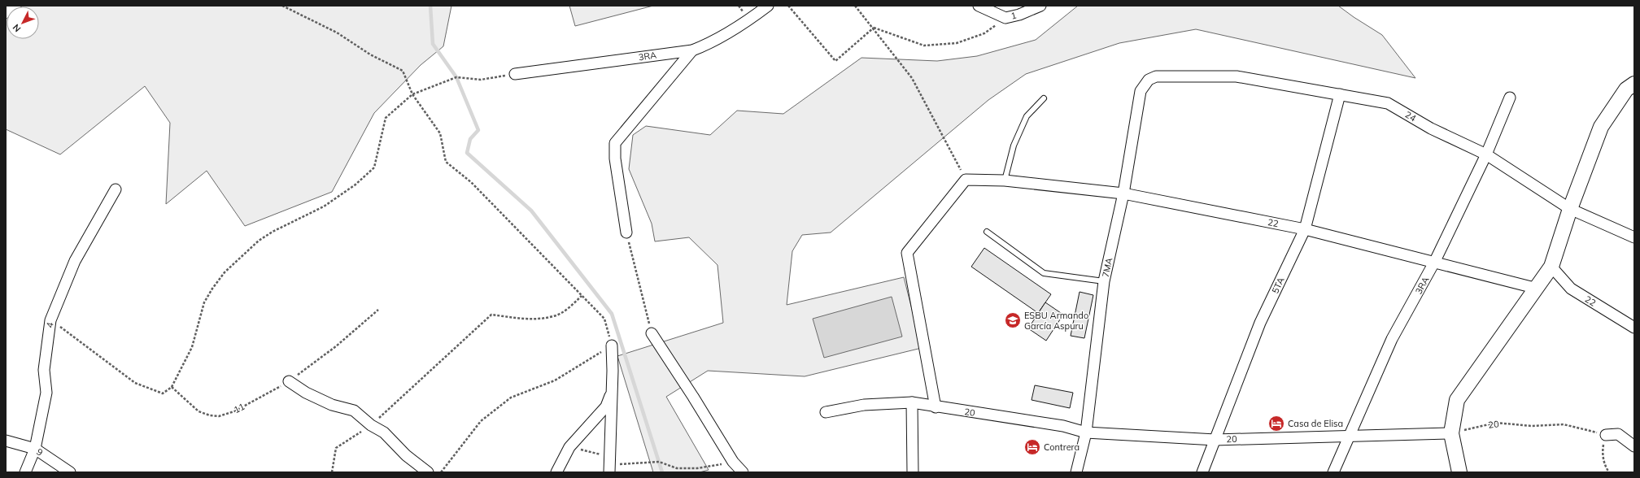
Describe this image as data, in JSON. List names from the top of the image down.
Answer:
{
  "streets": {
    "street": [
      "1",
      "3RA",
      "24",
      "22",
      "7MA",
      "5TA",
      "4",
      "20",
      "9"
    ],
    "path": ["11"]
  },
  "crossings": [
    ["3RA", "24"],
    ["3RA", "22"],
    ["3RA", "20"],
    ["24", "7MA"],
    ["24", "5TA"],
    ["22", "7MA"],
    ["22", "5TA"],
    ["7MA", "20"],
    ["5TA", "20"],
    ["4", "9"]
  ],
  "places": {
    "school or university": ["ESBU Armando García Aspuru"],
    "hotel": ["Casa de Elisa", "Contrera"]
  },
  "north": "bottom left"
}
